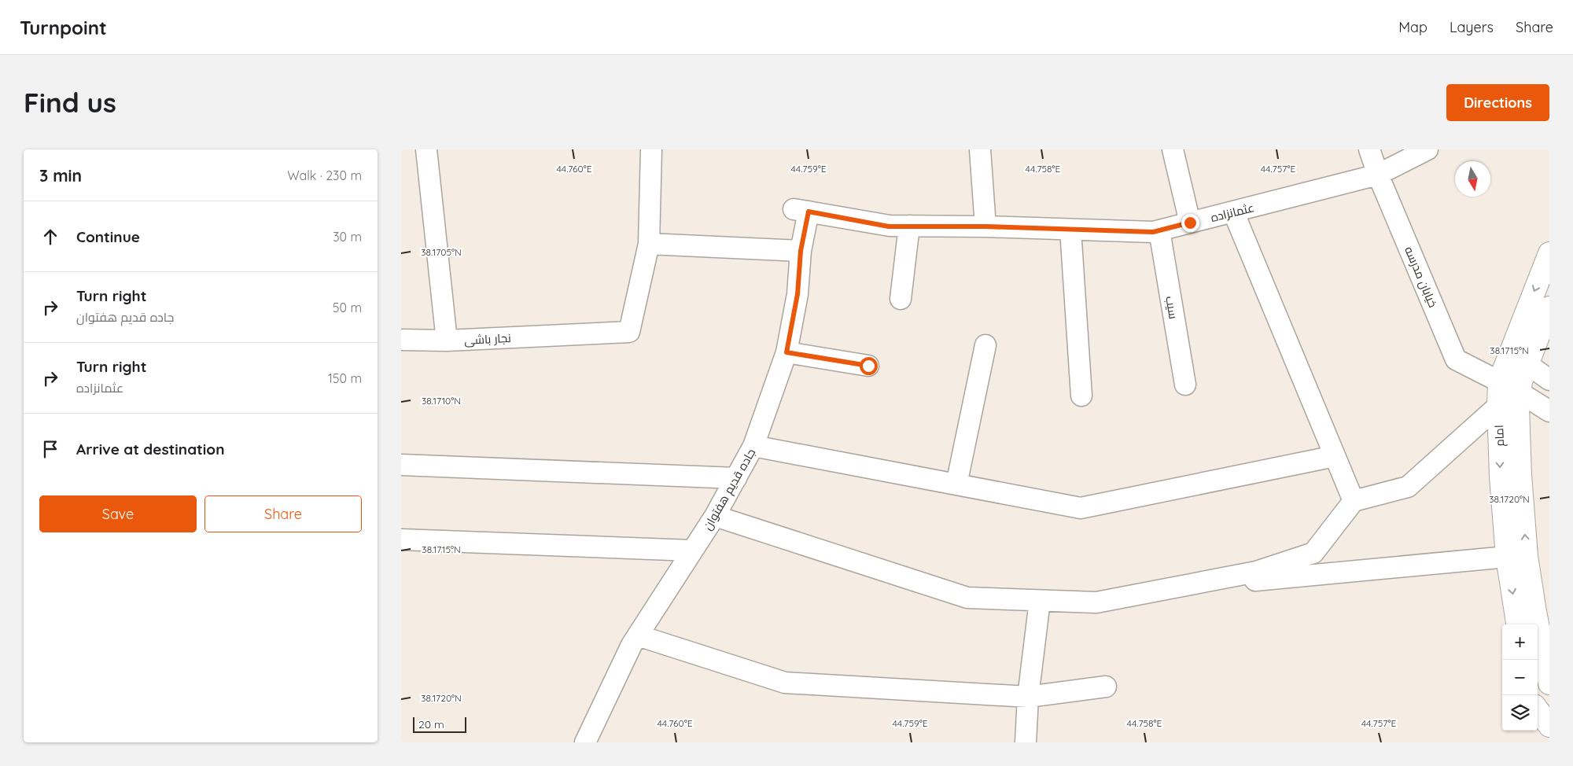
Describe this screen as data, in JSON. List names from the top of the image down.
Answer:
{
  "streets": {
    "street": [
      "عثمانزاده",
      "خیابان مدرسه",
      "سیب",
      "نجار باشی",
      "امام",
      "جاده قدیم هفتوان"
    ]
  },
  "crossings": [
    ["عثمانزاده", "خیابان مدرسه"],
    ["عثمانزاده", "سیب"],
    ["عثمانزاده", "جاده قدیم هفتوان"],
    ["خیابان مدرسه", "امام"]
  ],
  "scale_bar": "20 m",
  "north": "bottom",
  "page": {
    "header": "Turnpoint",
    "nav": ["Map", "Layers", "Share"],
    "buttons": [
      "Directions",
      ["Save", "Share"]
    ],
    "title": "Find us",
    "heading": ["3 min", "Walk · 230 m"],
    "list": [
      ["Continue", "30 m"],
      ["Turn right", "جاده قدیم هفتوان", "50 m"],
      ["Turn right", "عثمانزاده", "150 m"],
      "Arrive at destination"
    ],
    "map_buttons": ["+", "−"],
    "scale": "20 m"
  },
  "coordinates": [
    "44.760°E",
    "44.759°E",
    "44.758°E",
    "44.757°E",
    "38.1705°N",
    "38.1715°N",
    "38.1710°N",
    "38.1720°N"
  ]
}
